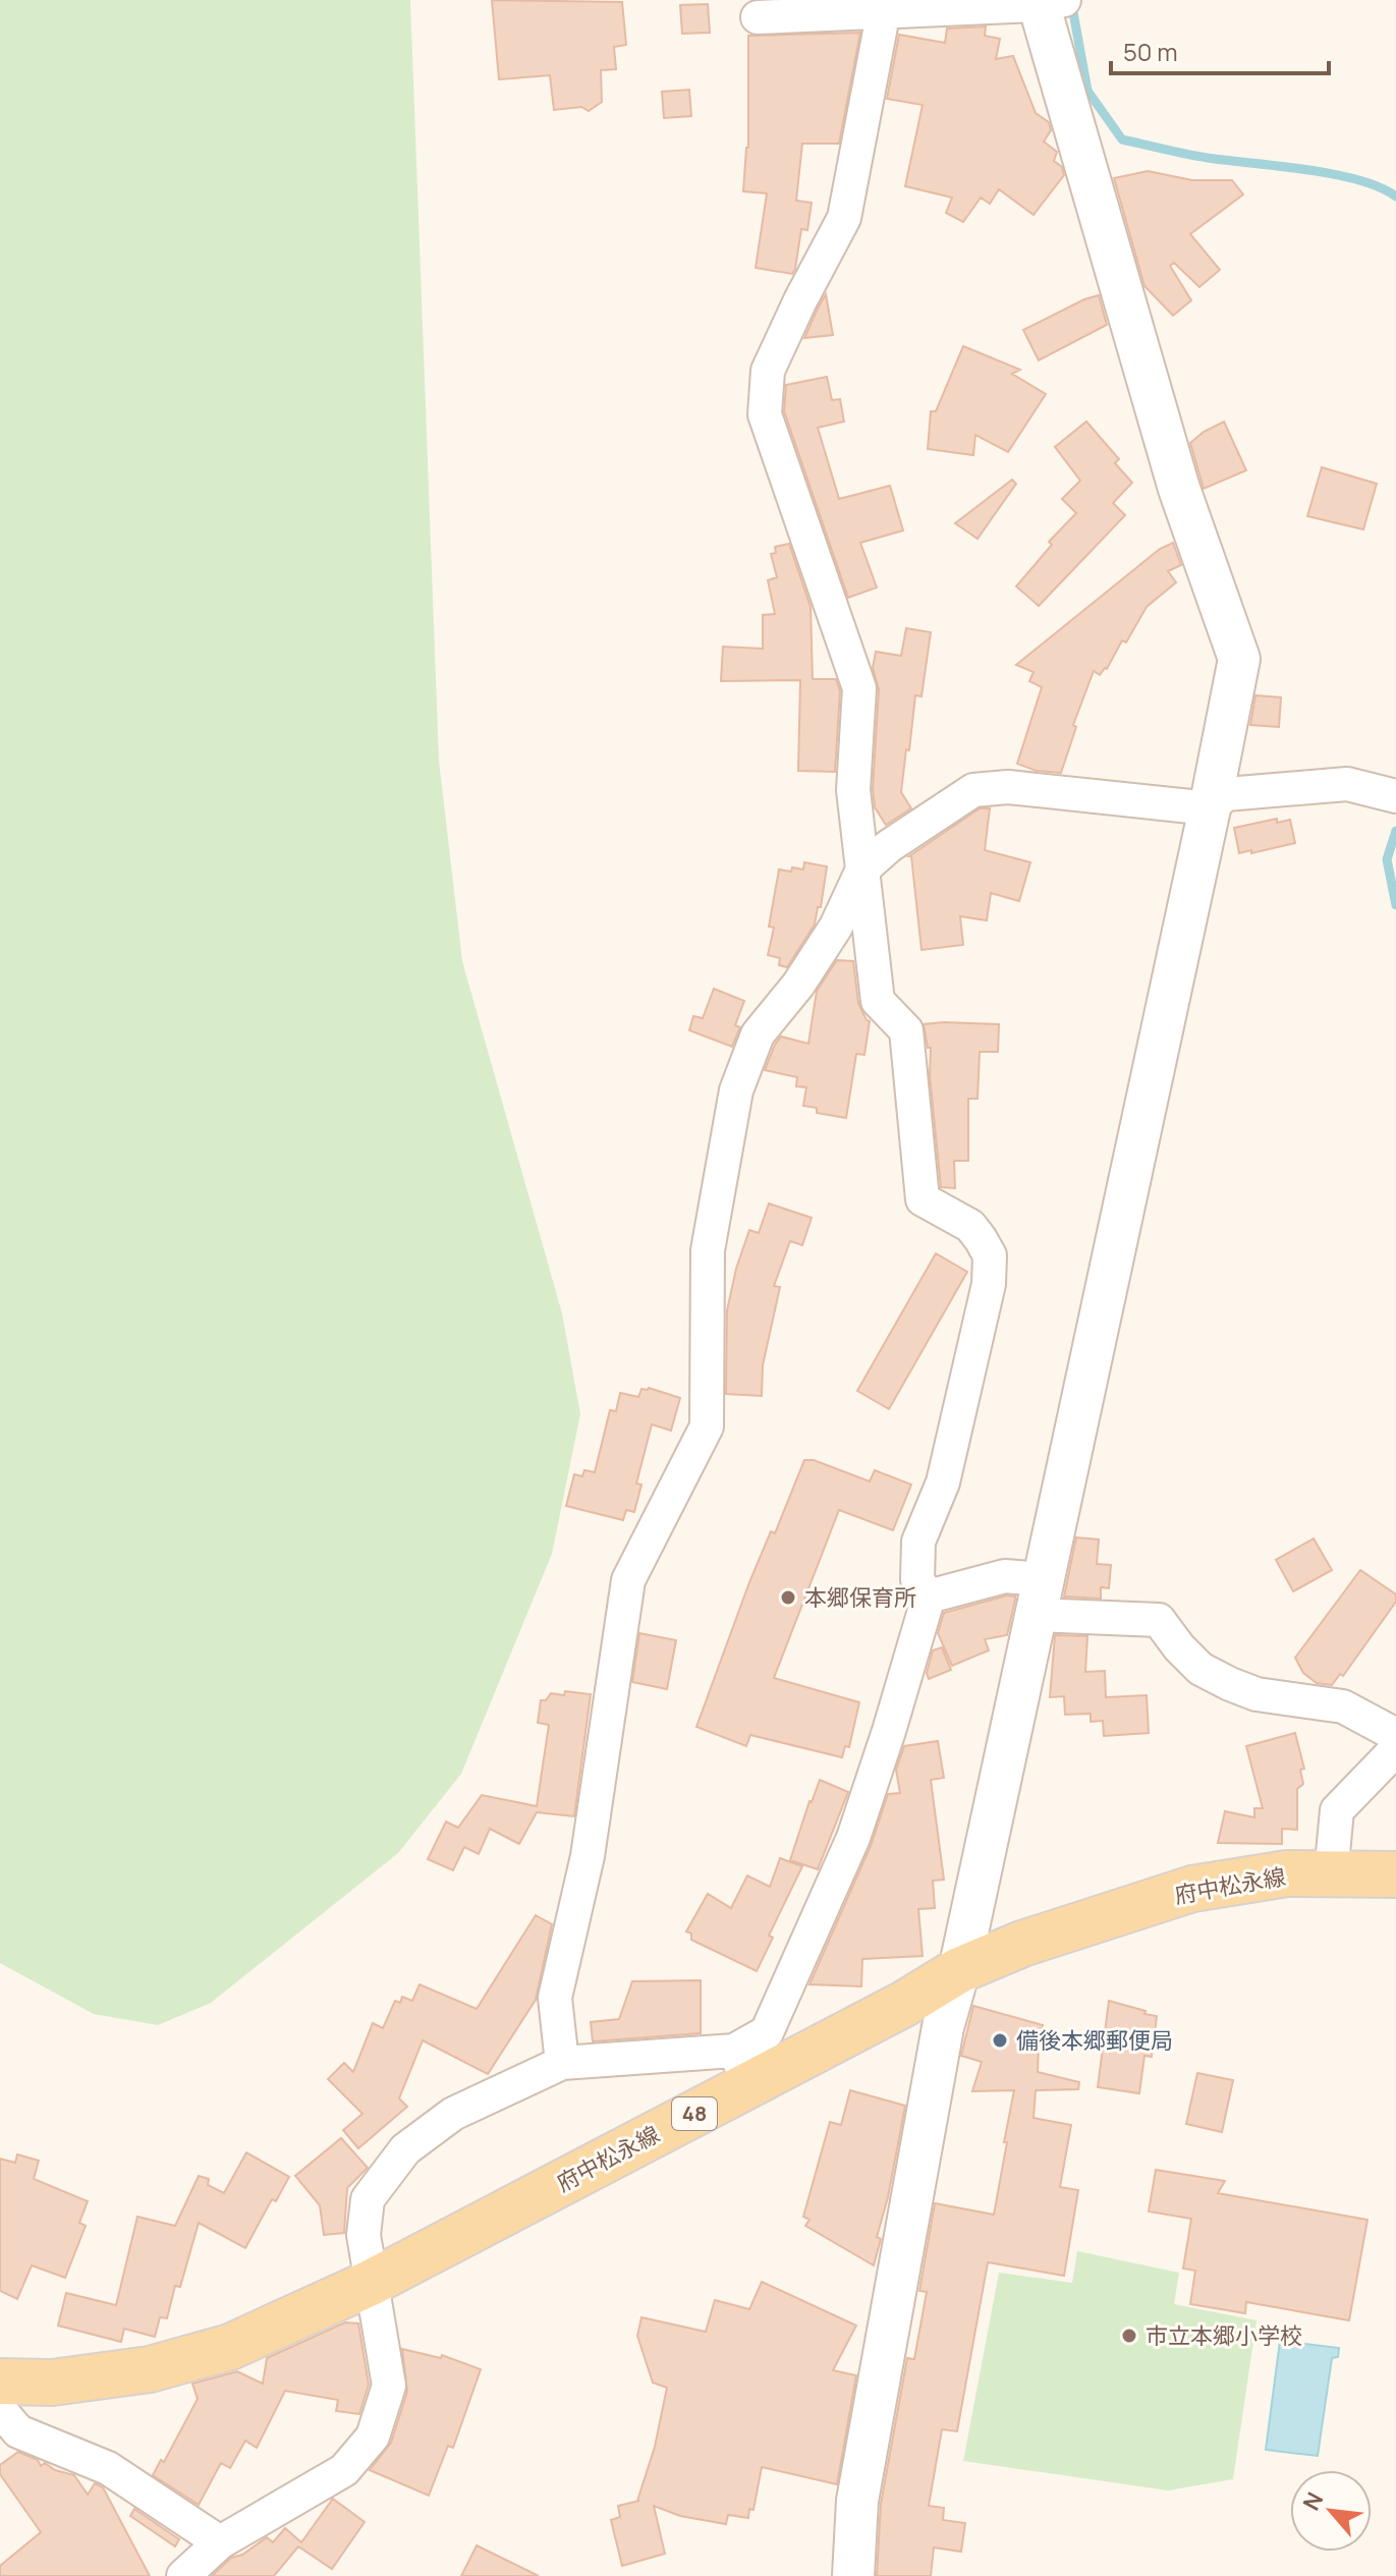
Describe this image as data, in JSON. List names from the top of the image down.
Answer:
{
  "streets": {
    "main road": ["府中松永線", "48"]
  },
  "places": ["本郷保育所", "備後本郷郵便局", "市立本郷小学校"],
  "scale_bar": "50 m",
  "north": "top left"
}
